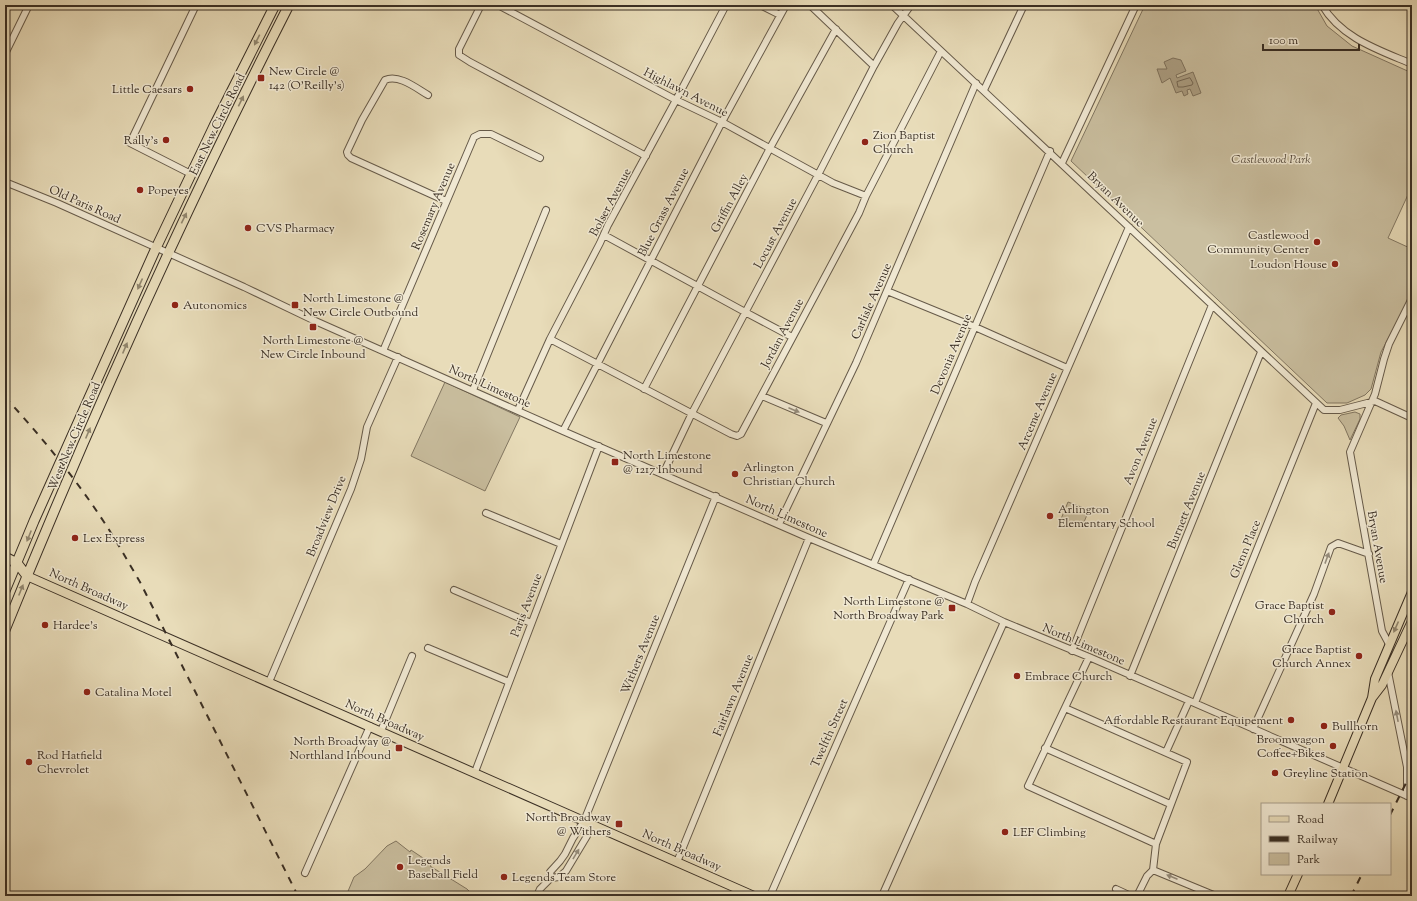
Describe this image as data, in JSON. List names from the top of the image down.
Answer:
{
  "streets": {
    "highway": ["East New Circle Road", "West New Circle Road", "North Broadway"],
    "street": [
      "Highlawn Avenue",
      "Bryan Avenue",
      "Bolser Avenue",
      "Griffin Alley",
      "Old Paris Road",
      "Rosemary Avenue",
      "Blue Grass Avenue",
      "Locust Avenue",
      "Carlisle Avenue",
      "Jordan Avenue",
      "Devonia Avenue",
      "North Limestone",
      "Arceme Avenue",
      "Avon Avenue",
      "Burnett Avenue",
      "Broadview Drive",
      "Glenn Place",
      "Paris Avenue",
      "Withers Avenue",
      "Fairlawn Avenue",
      "Twelfth Street"
    ]
  },
  "crossings": [
    ["Highlawn Avenue", "Bolser Avenue"],
    ["Highlawn Avenue", "Griffin Alley"],
    ["Highlawn Avenue", "Blue Grass Avenue"],
    ["Highlawn Avenue", "Locust Avenue"],
    ["Highlawn Avenue", "Jordan Avenue"],
    ["East New Circle Road", "Old Paris Road"],
    ["East New Circle Road", "North Limestone"],
    ["East New Circle Road", "West New Circle Road"],
    ["Bryan Avenue", "Locust Avenue"],
    ["Bryan Avenue", "Carlisle Avenue"],
    ["Bryan Avenue", "Jordan Avenue"],
    ["Bryan Avenue", "Devonia Avenue"],
    ["Bryan Avenue", "Arceme Avenue"],
    ["Bryan Avenue", "Avon Avenue"],
    ["Bryan Avenue", "Burnett Avenue"],
    ["Bryan Avenue", "Glenn Place"],
    ["Bolser Avenue", "Jordan Avenue"],
    ["Bolser Avenue", "North Limestone"],
    ["Griffin Alley", "Jordan Avenue"],
    ["Old Paris Road", "North Limestone"],
    ["Old Paris Road", "West New Circle Road"],
    ["Rosemary Avenue", "North Limestone"],
    ["Blue Grass Avenue", "Jordan Avenue"],
    ["Blue Grass Avenue", "North Limestone"],
    ["Locust Avenue", "Jordan Avenue"],
    ["Locust Avenue", "North Limestone"],
    ["Carlisle Avenue", "North Limestone"],
    ["Devonia Avenue", "North Limestone"],
    ["North Limestone", "Arceme Avenue"],
    ["North Limestone", "West New Circle Road"],
    ["North Limestone", "Avon Avenue"],
    ["North Limestone", "Burnett Avenue"],
    ["North Limestone", "Broadview Drive"],
    ["North Limestone", "Glenn Place"],
    ["North Limestone", "Paris Avenue"],
    ["North Limestone", "Withers Avenue"],
    ["North Limestone", "Fairlawn Avenue"],
    ["North Limestone", "Twelfth Street"],
    ["West New Circle Road", "North Broadway"],
    ["Broadview Drive", "North Broadway"],
    ["North Broadway", "Paris Avenue"],
    ["North Broadway", "Withers Avenue"],
    ["North Broadway", "Fairlawn Avenue"]
  ],
  "parks": ["Castlewood Park"],
  "places": {
    "transit": [
      "New Circle @ 142 (O'Reilly's)",
      "North Limestone @ New Circle Outbound",
      "North Limestone @ New Circle Inbound",
      "North Limestone @ 1217 Inbound",
      "North Limestone @ North Broadway Park",
      "North Broadway @ Northland Inbound",
      "North Broadway @ Withers"
    ],
    "other": [
      "Little Caesars",
      "Rally's",
      "Zion Baptist Church",
      "Popeyes",
      "CVS Pharmacy",
      "Castlewood Community Center",
      "Loudon House",
      "Autonomics",
      "Arlington Christian Church",
      "Arlington Elementary School",
      "Lex Express",
      "Grace Baptist Church",
      "Hardee's",
      "Grace Baptist Church Annex",
      "Embrace Church",
      "Catalina Motel",
      "Affordable Restaurant Equipement",
      "Bullhorn",
      "Broomwagon Coffee+Bikes",
      "Rod Hatfield Chevrolet",
      "Greyline Station",
      "LEF Climbing",
      "Legends Baseball Field",
      "Legends Team Store"
    ]
  },
  "legend": ["Road", "Railway", "Park"],
  "scale_bar": "100 m"
}
